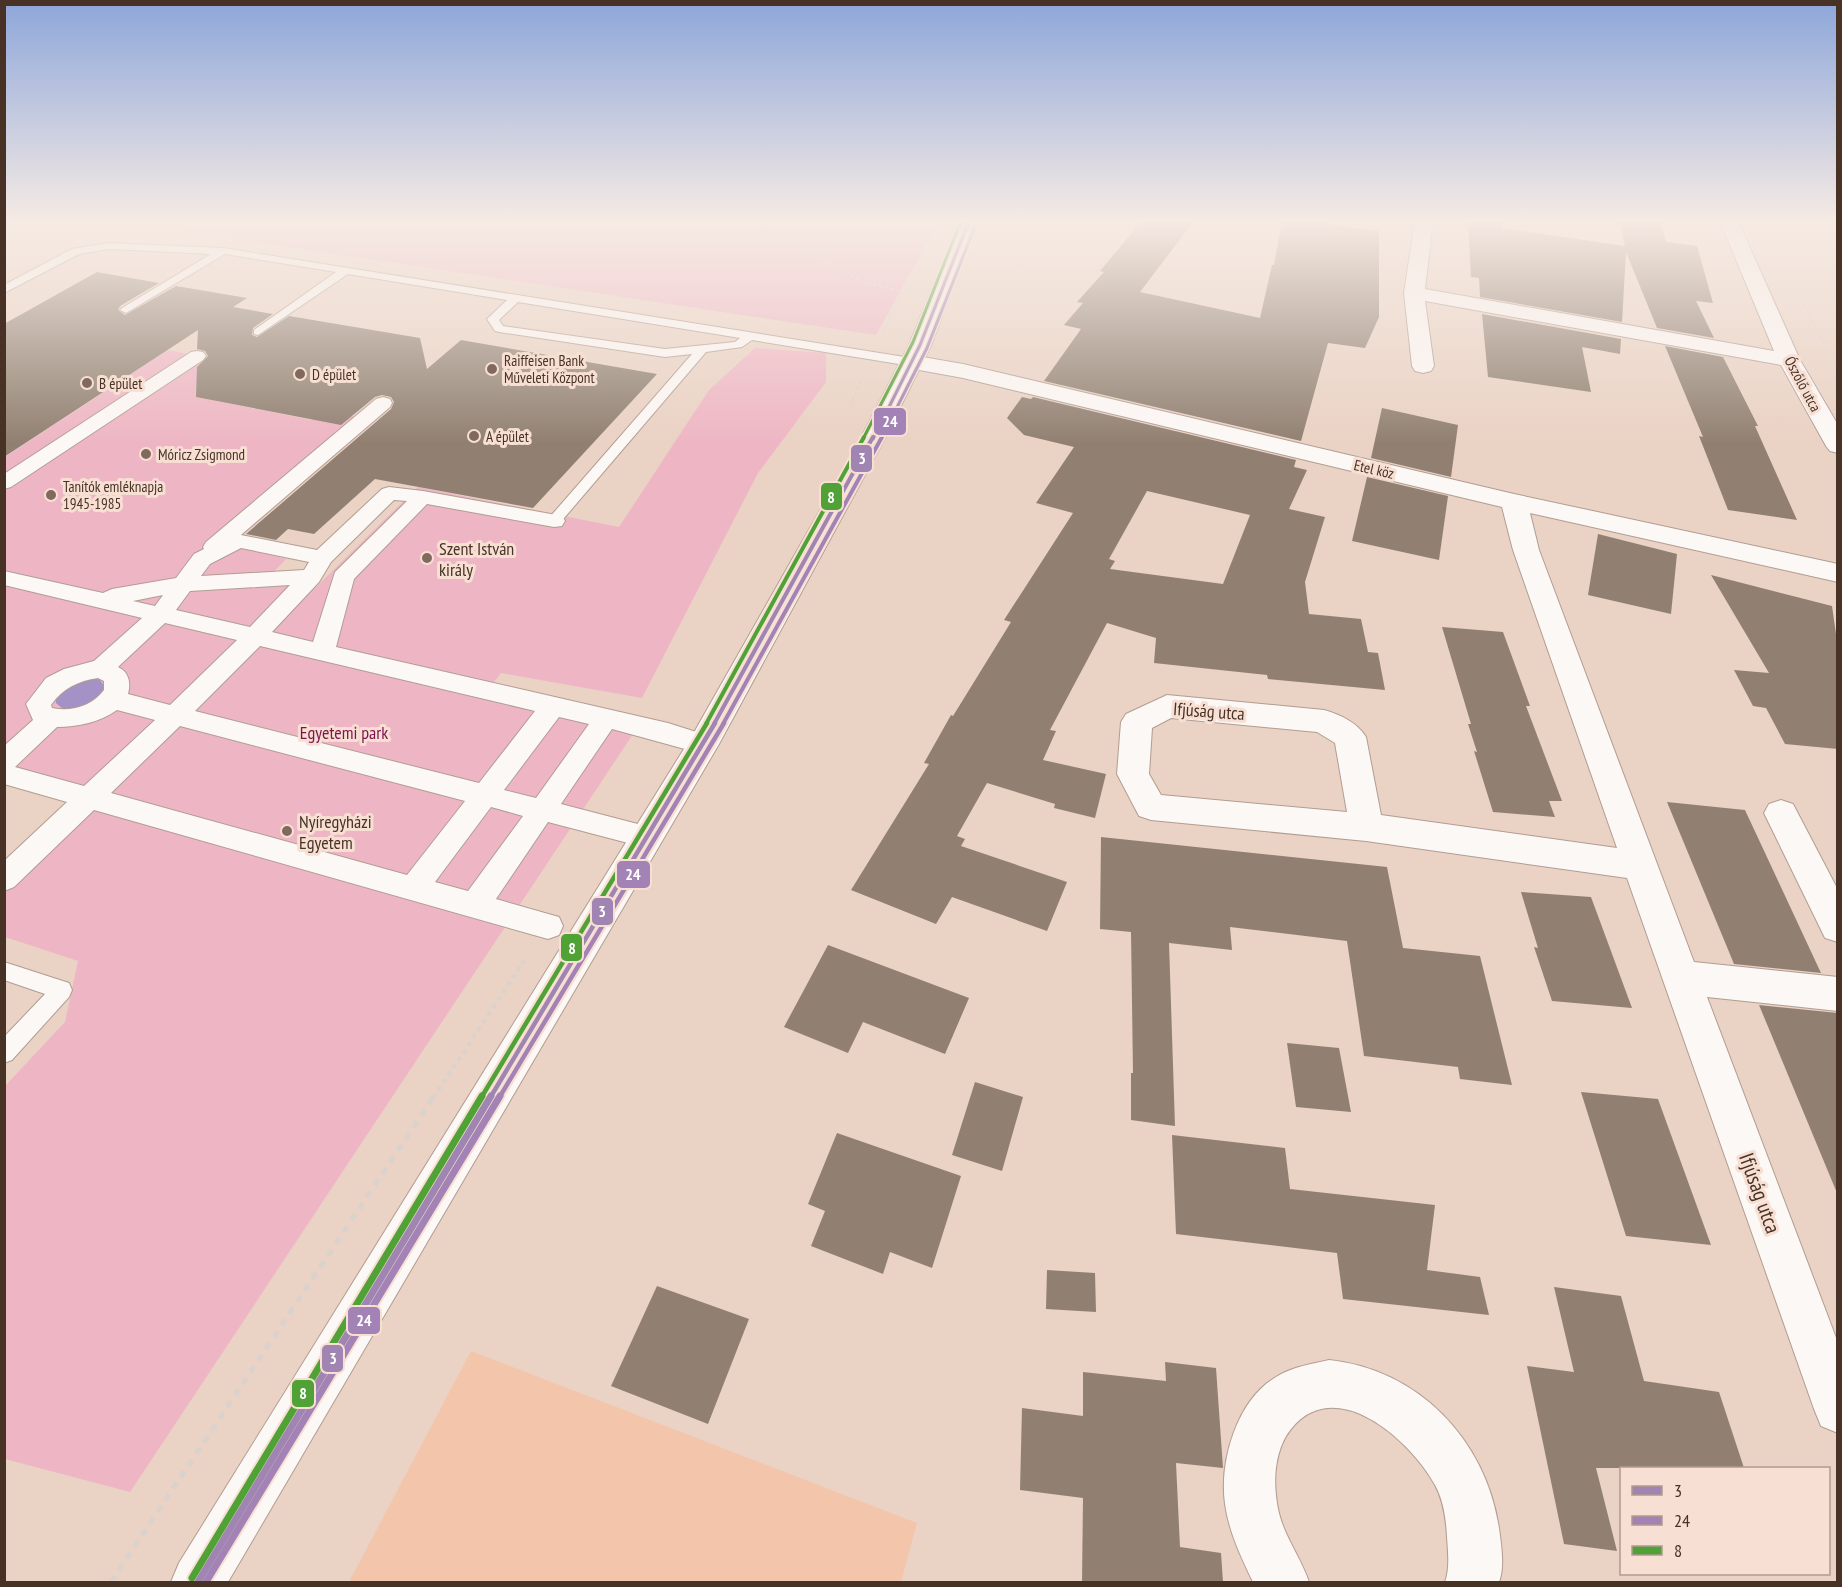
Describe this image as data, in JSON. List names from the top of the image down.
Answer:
{
  "streets": {
    "street": ["Ószőlő utca", "Etel köz", "Ifjúság utca"]
  },
  "crossings": [
    ["Etel köz", "Ifjúság utca"]
  ],
  "parks": ["Egyetemi park"],
  "places": [
    "Raiffeisen Bank Műveleti Központ",
    "D épület",
    "B épület",
    "A épület",
    "Móricz Zsigmond",
    "Tanítók emléknapja 1945-1985",
    "Szent István király",
    "Nyíregyházi Egyetem"
  ],
  "lines": ["transit line 3", "transit line 24", "transit line 8"],
  "legend": ["3", "24", "8"]
}
